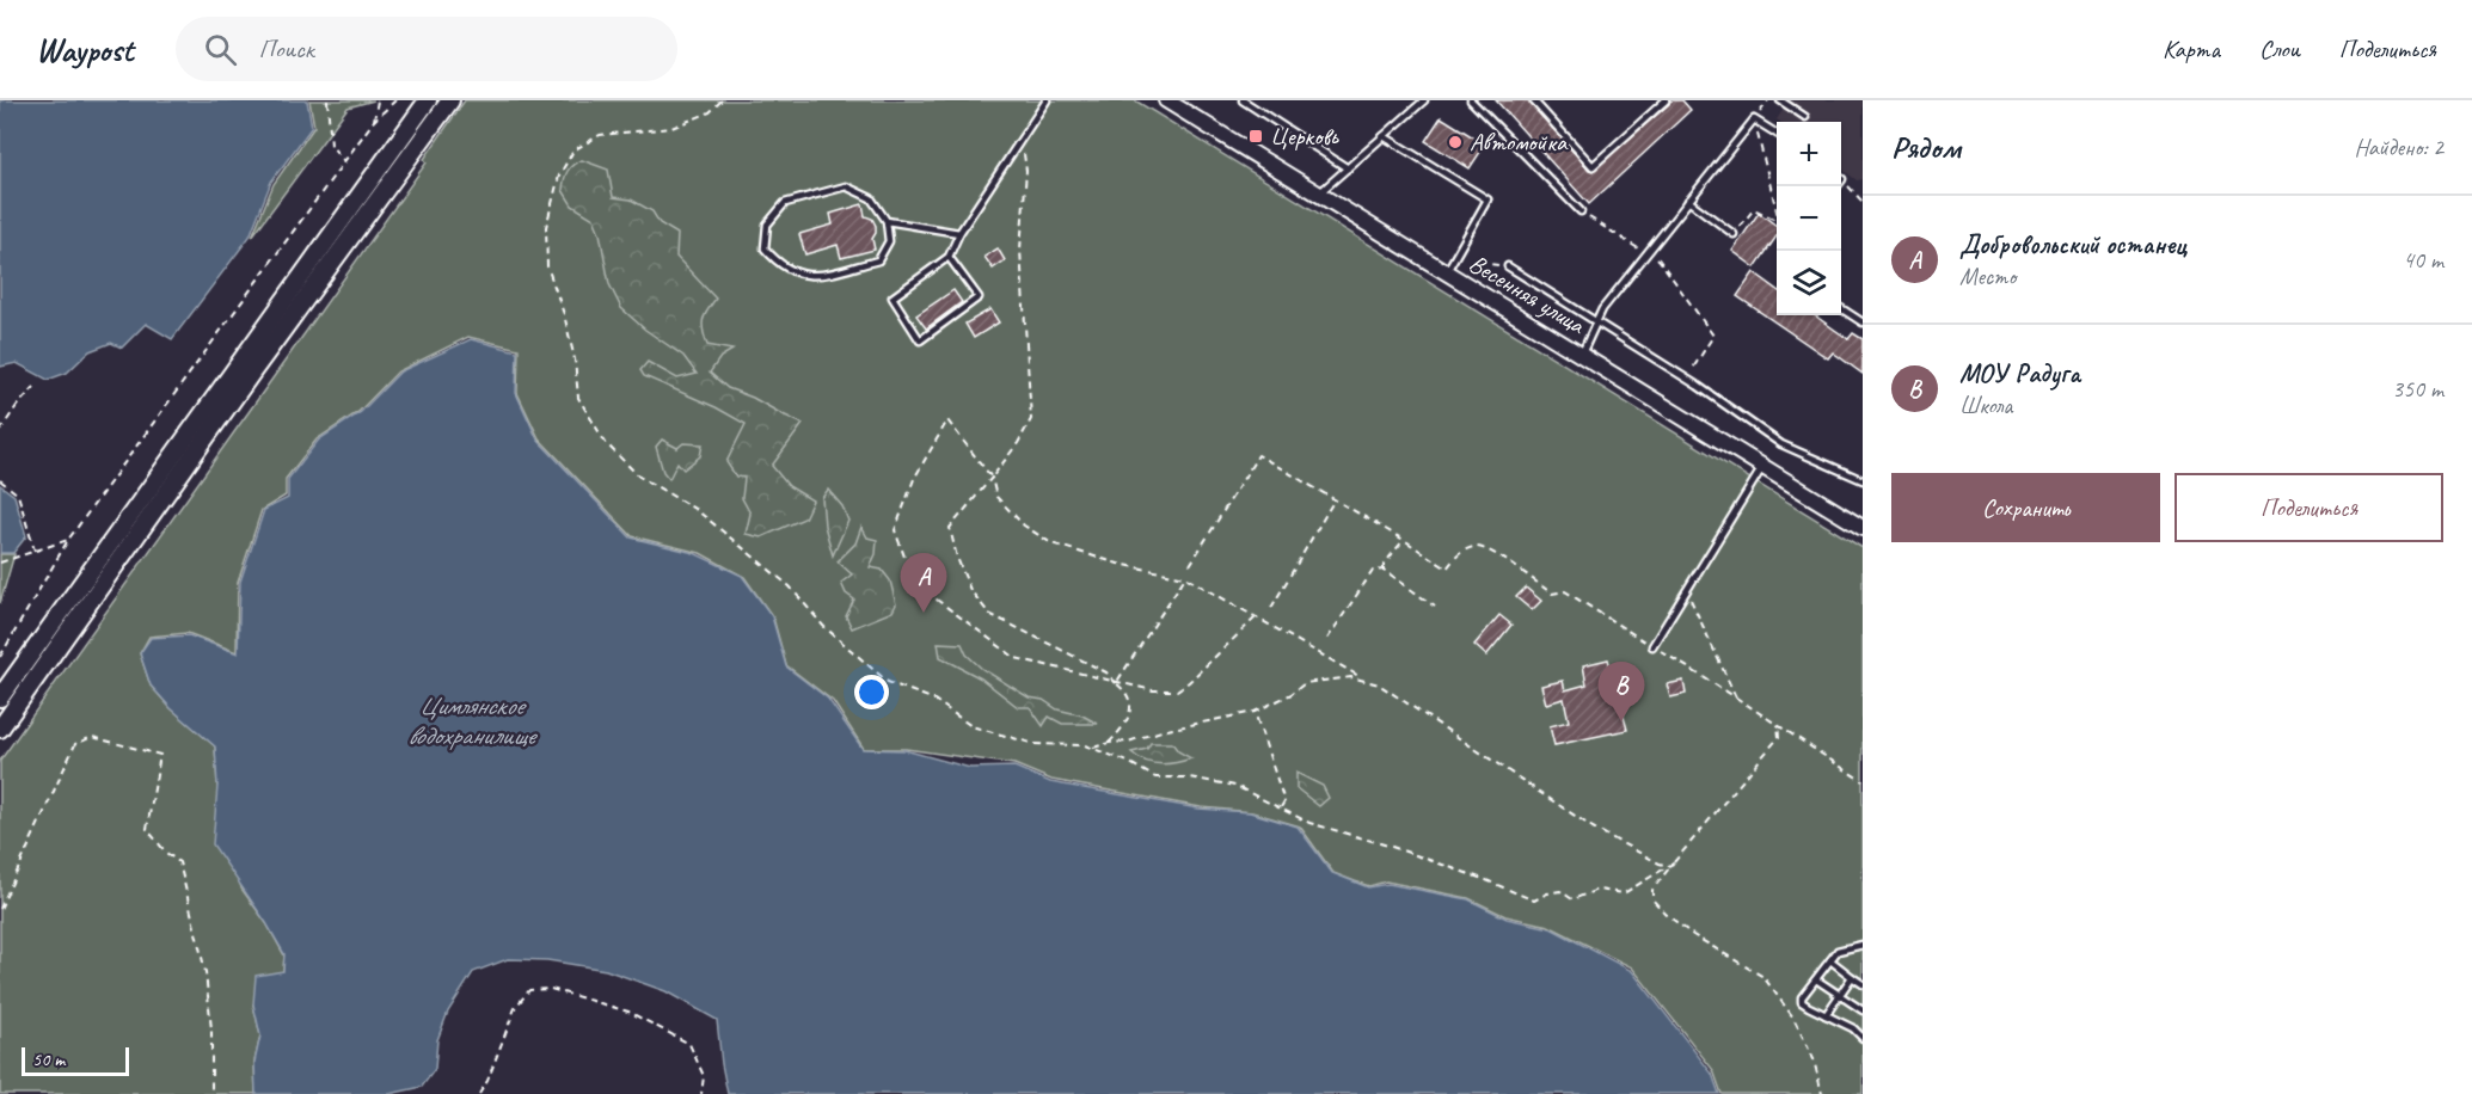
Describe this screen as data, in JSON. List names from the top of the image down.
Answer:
{
  "streets": {
    "street": ["Весенняя улица"]
  },
  "water": ["Цимлянское водохранилище"],
  "places": {
    "transit": ["Церковь"],
    "other": ["Автомойка"]
  },
  "scale_bar": "50 m",
  "page": {
    "header": "Waypost",
    "search": "Поиск",
    "nav": ["Карта", "Слои", "Поделиться"],
    "heading": ["Рядом", "Найдено: 2"],
    "map_buttons": ["+", "−"],
    "list": [
      {
        "mark": "A",
        "name": "Добровольский останец",
        "note": "Место",
        "value": "40 m"
      },
      {
        "mark": "B",
        "name": "МОУ Радуга",
        "note": "Школа",
        "value": "350 m"
      }
    ],
    "buttons": ["Сохранить", "Поделиться"],
    "pins": ["A", "B"],
    "scale": "50 m"
  }
}
